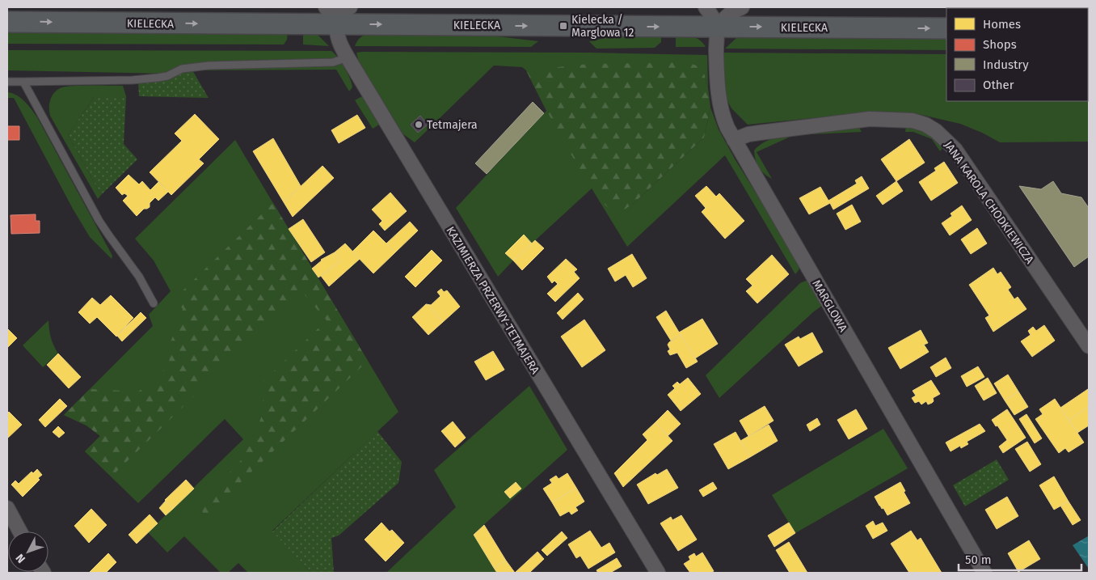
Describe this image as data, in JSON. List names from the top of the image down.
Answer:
{
  "streets": {
    "main road": ["KIELECKA"],
    "street": ["JANA KAROLA CHODKIEWICZA", "KAZIMIERZA PRZERWY-TETMAJERA", "MARGLOWA"]
  },
  "crossings": [
    ["KIELECKA", "KAZIMIERZA PRZERWY-TETMAJERA"],
    ["KIELECKA", "MARGLOWA"],
    ["JANA KAROLA CHODKIEWICZA", "MARGLOWA"]
  ],
  "one_way": ["KIELECKA"],
  "places": {
    "transit": ["Kielecka / Marglowa 12"],
    "other": ["Tetmajera"]
  },
  "legend": [
    "Homes",
    "Shops",
    "Industry",
    "Other"
  ],
  "scale_bar": "50 m",
  "north": "bottom left"
}
